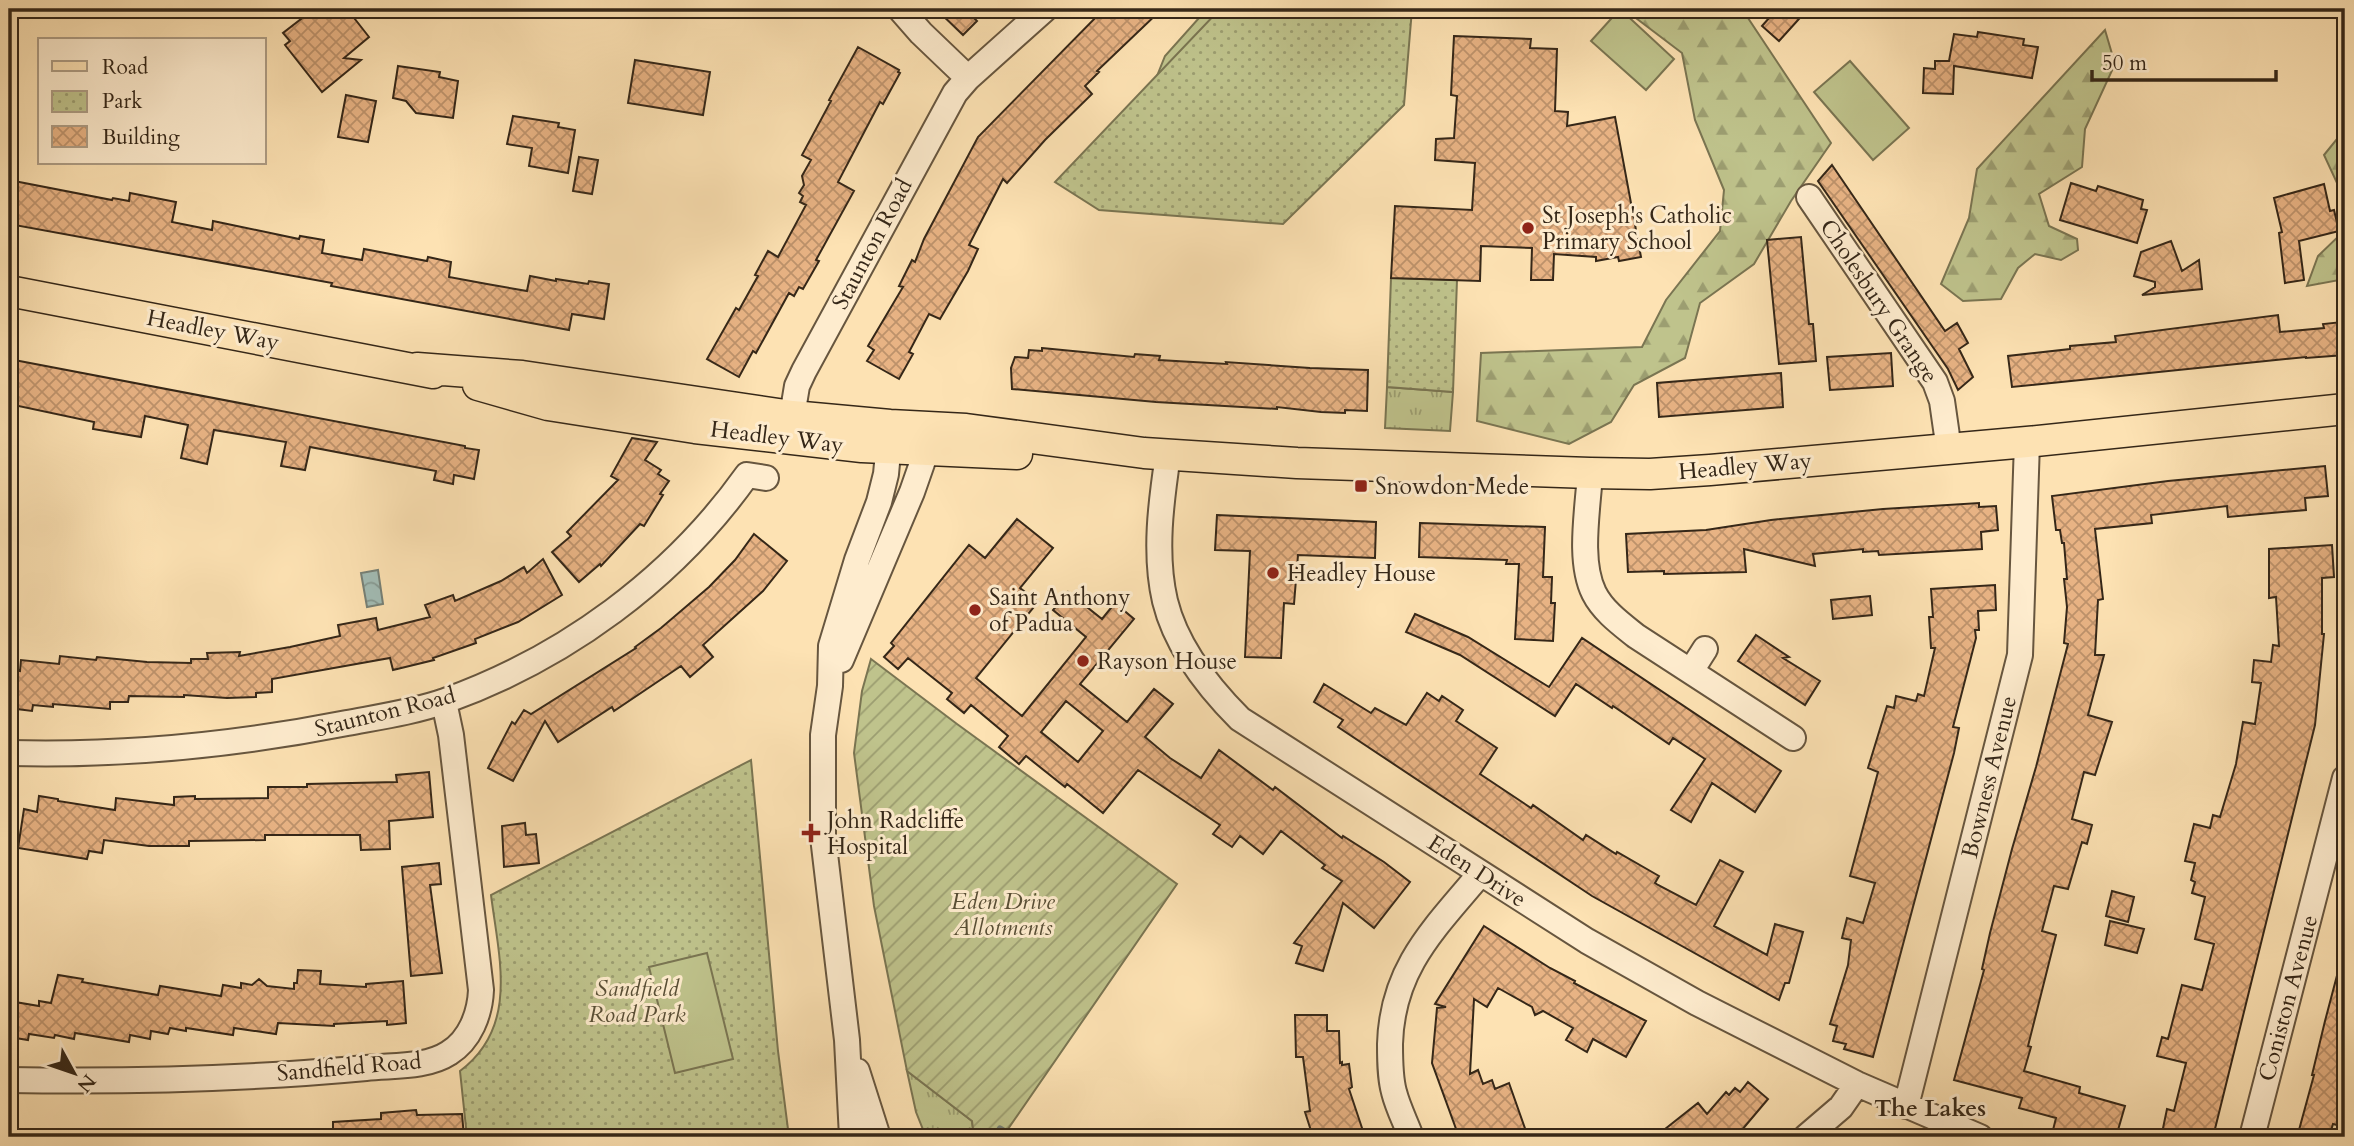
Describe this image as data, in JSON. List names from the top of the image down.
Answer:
{
  "streets": {
    "main road": ["Headley Way"],
    "street": [
      "Staunton Road",
      "Cholesbury Grange",
      "Bowness Avenue",
      "Eden Drive",
      "Coniston Avenue",
      "Sandfield Road"
    ]
  },
  "crossings": [
    ["Staunton Road", "Headley Way"],
    ["Staunton Road", "Sandfield Road"],
    ["Cholesbury Grange", "Headley Way"],
    ["Headley Way", "Bowness Avenue"],
    ["Headley Way", "Eden Drive"],
    ["Bowness Avenue", "Eden Drive"]
  ],
  "districts": ["The Lakes"],
  "parks": ["Eden Drive Allotments", "Sandfield Road Park"],
  "places": {
    "other": [
      "St Joseph's Catholic Primary School",
      "Headley House",
      "Saint Anthony of Padua",
      "Rayson House"
    ],
    "transit": ["Snowdon Mede"],
    "health": ["John Radcliffe Hospital"]
  },
  "legend": ["Road", "Park", "Building"],
  "scale_bar": "50 m",
  "north": "bottom right"
}
